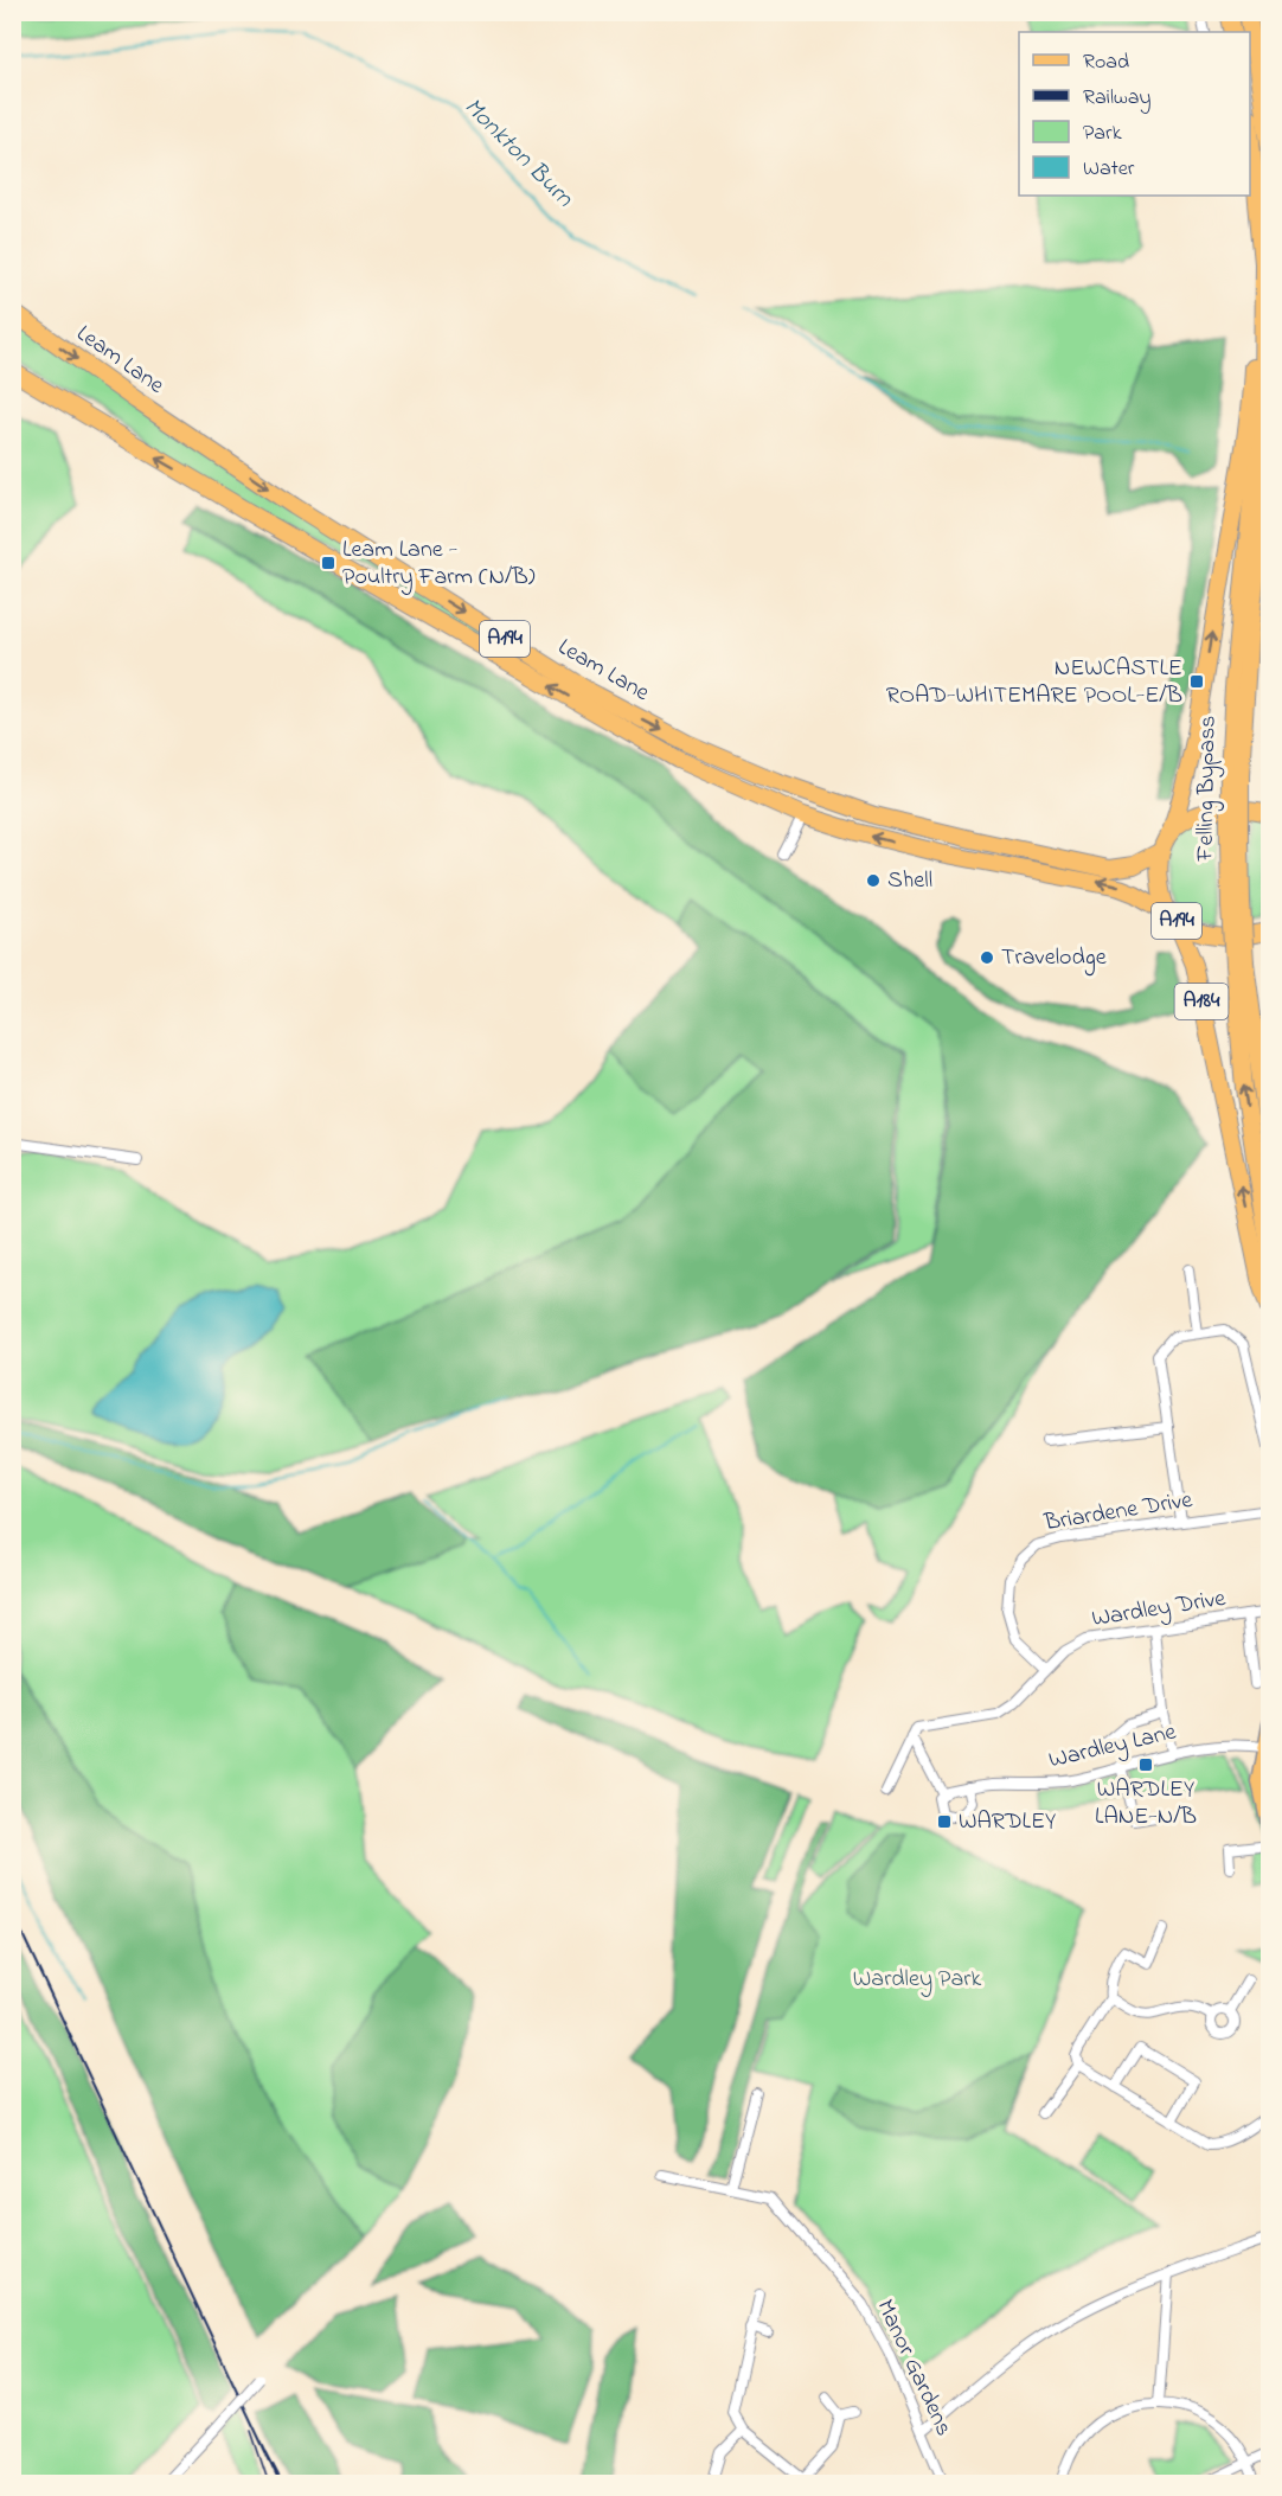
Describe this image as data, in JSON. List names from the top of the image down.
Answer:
{
  "streets": {
    "highway": [
      "Leam Lane",
      "A194",
      "Felling Bypass",
      "A184"
    ],
    "street": [
      "Briardene Drive",
      "Wardley Drive",
      "Wardley Lane",
      "Manor Gardens"
    ]
  },
  "crossings": [
    ["Leam Lane", "A194"],
    ["Leam Lane", "A184"],
    ["A194", "A184"],
    ["Felling Bypass", "A184"],
    ["Briardene Drive", "Wardley Drive"]
  ],
  "water": ["Monkton Burn"],
  "parks": ["Wardley Park"],
  "places": {
    "transit": [
      "Leam Lane - Poultry Farm (N/B)",
      "NEWCASTLE ROAD-WHITEMARE POOL-E/B",
      "WARDLEY LANE-N/B",
      "WARDLEY"
    ],
    "other": ["Shell", "Travelodge"]
  },
  "legend": [
    "Road",
    "Railway",
    "Park",
    "Water"
  ]
}
